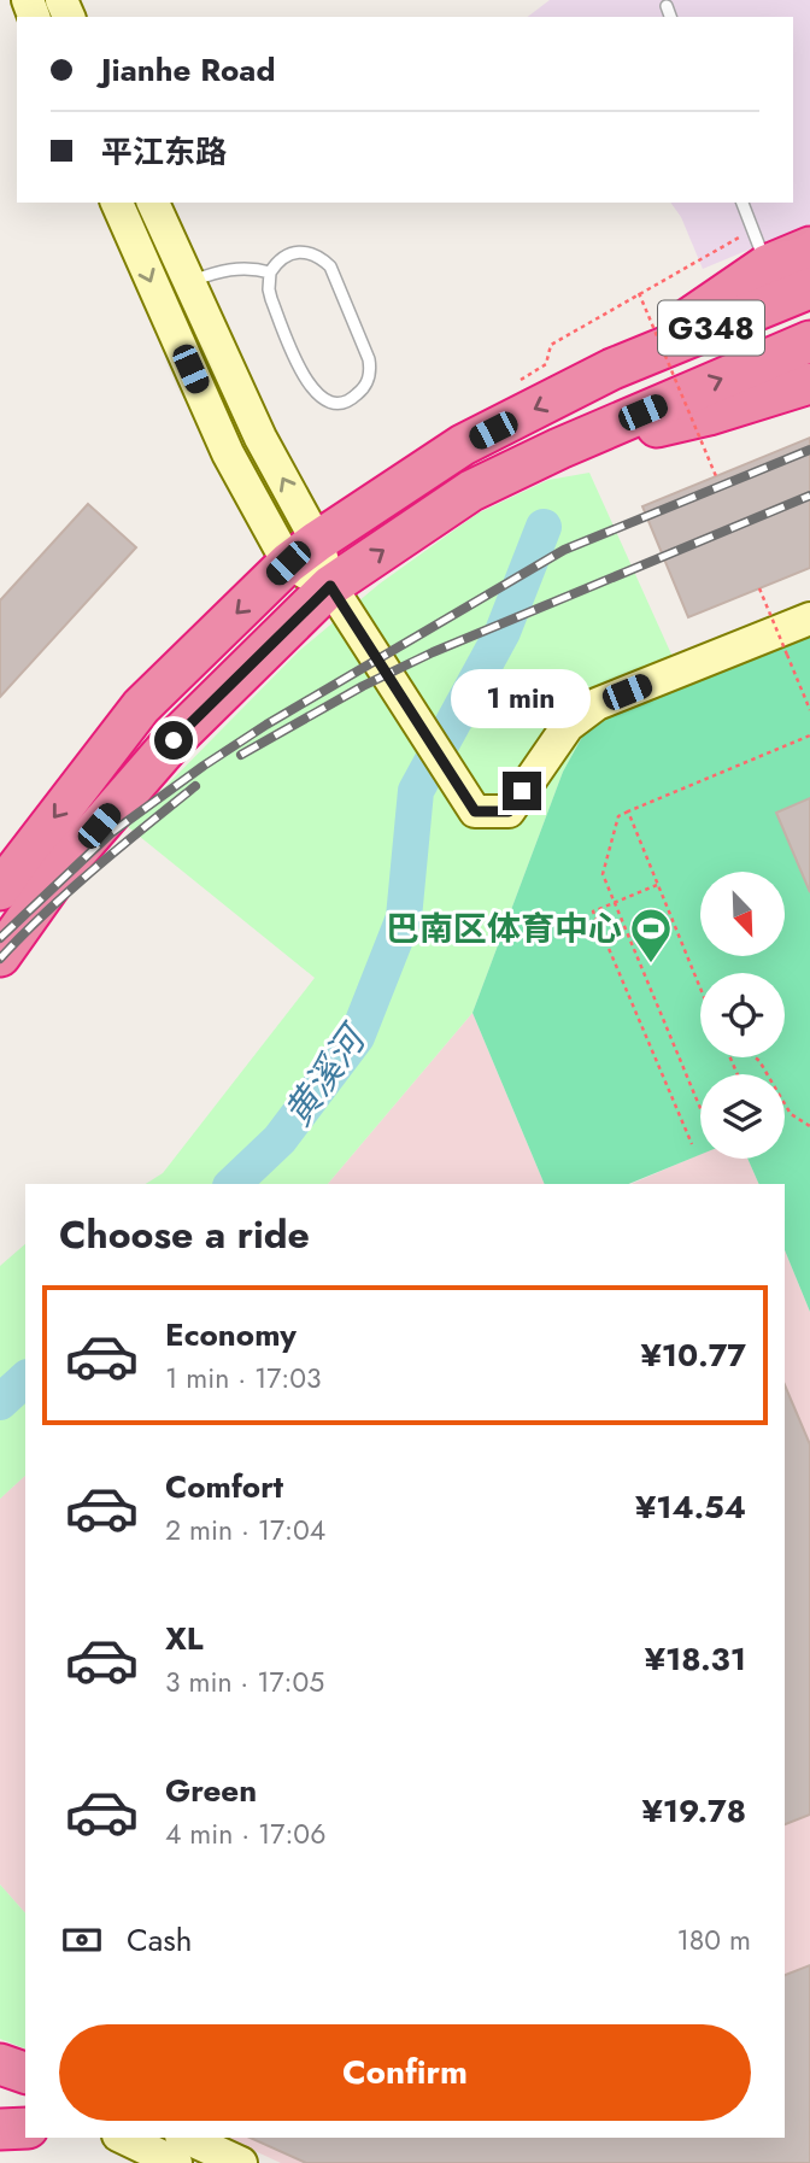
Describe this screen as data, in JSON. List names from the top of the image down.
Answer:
{
  "streets": {
    "highway": ["G348"]
  },
  "water": ["黄溪河"],
  "places": {
    "sports": ["巴南区体育中心"]
  },
  "north": "bottom right",
  "page": {
    "banner": ["Jianhe Road", "平江东路"],
    "bubble": "1 min",
    "heading": "Choose a ride",
    "list": [
      {
        "name": "Economy",
        "note": "1 min · 17:03",
        "value": "¥10.77"
      },
      {
        "name": "Comfort",
        "note": "2 min · 17:04",
        "value": "¥14.54"
      },
      {
        "name": "XL",
        "note": "3 min · 17:05",
        "value": "¥18.31"
      },
      {
        "name": "Green",
        "note": "4 min · 17:06",
        "value": "¥19.78"
      }
    ],
    "pay": ["Cash", "180 m"],
    "buttons": "Confirm"
  }
}
